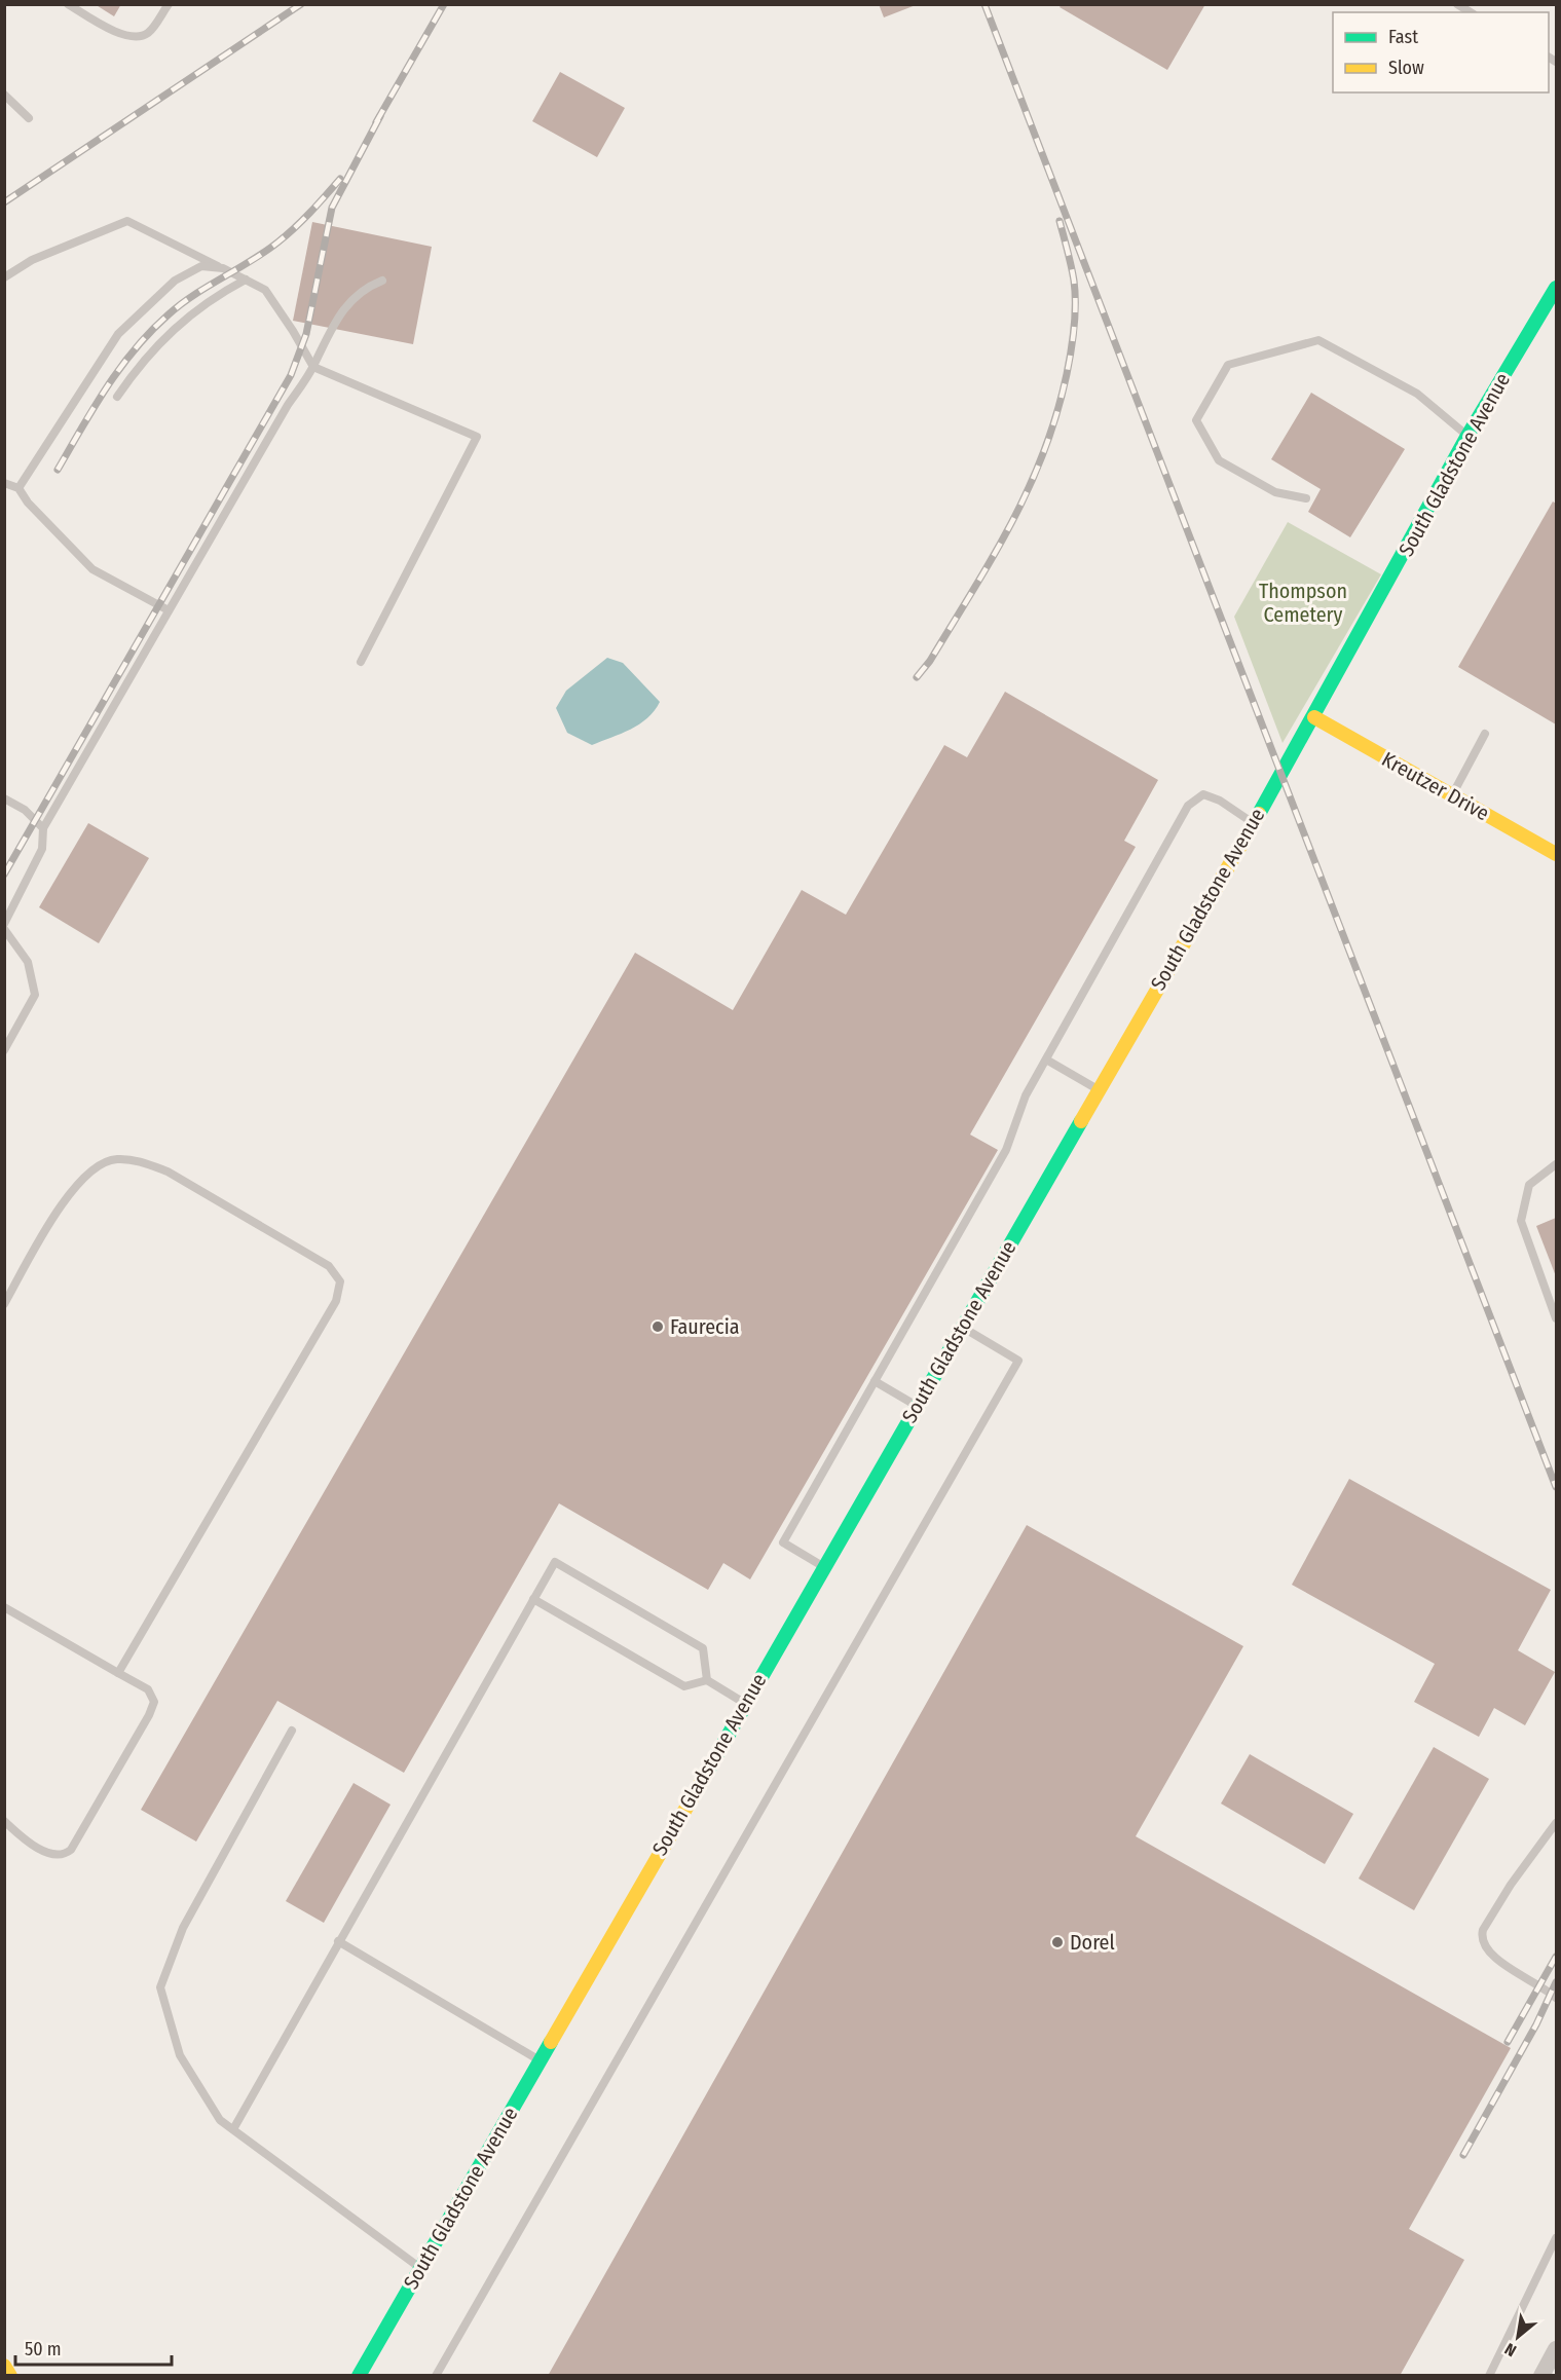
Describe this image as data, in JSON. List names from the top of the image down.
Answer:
{
  "streets": {
    "main road": ["South Gladstone Avenue", "Kreutzer Drive"]
  },
  "crossings": [
    ["South Gladstone Avenue", "Kreutzer Drive"]
  ],
  "parks": ["Thompson Cemetery"],
  "places": ["Faurecia", "Dorel"],
  "legend": ["Fast", "Slow"],
  "scale_bar": "50 m",
  "north": "bottom left"
}
